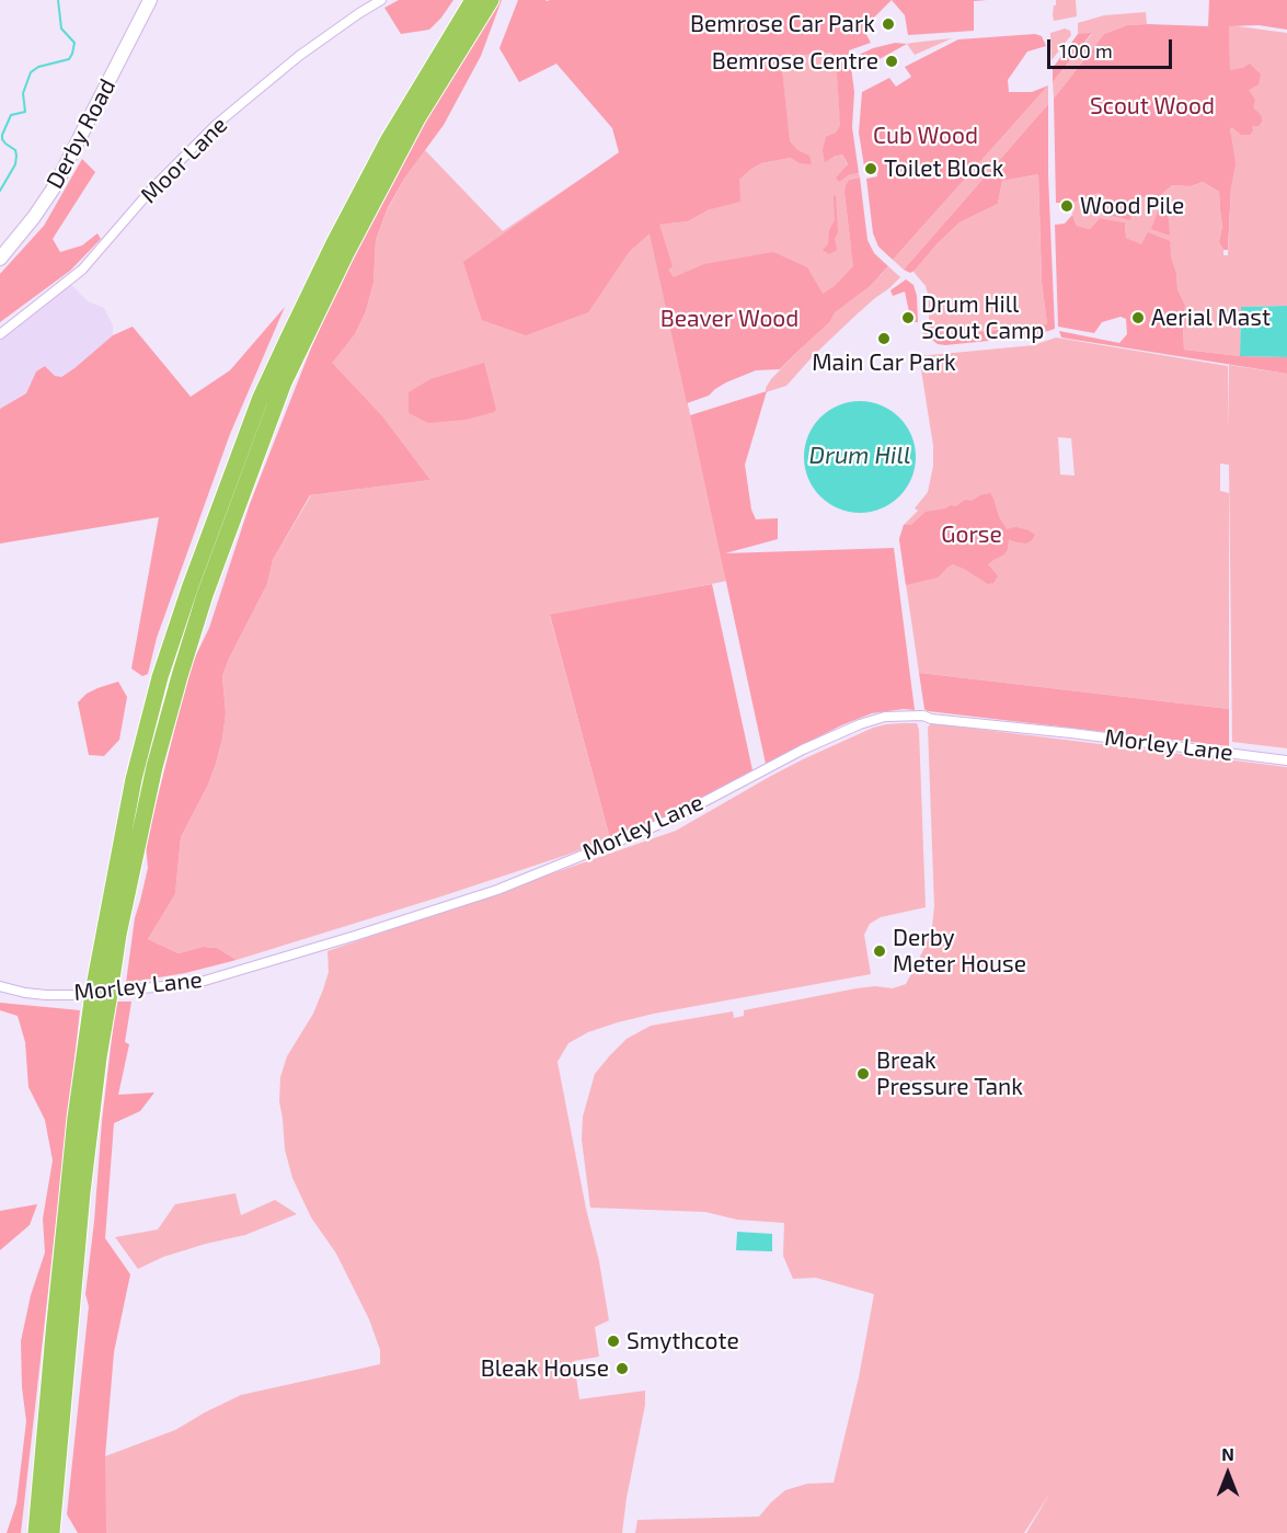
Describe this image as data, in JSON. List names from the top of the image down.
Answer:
{
  "streets": {
    "main road": ["Derby Road"],
    "street": ["Moor Lane", "Morley Lane"]
  },
  "water": ["Drum Hill"],
  "parks": [
    "Scout Wood",
    "Cub Wood",
    "Beaver Wood",
    "Gorse"
  ],
  "places": [
    "Bemrose Car Park",
    "Bemrose Centre",
    "Toilet Block",
    "Wood Pile",
    "Drum Hill Scout Camp",
    "Aerial Mast",
    "Main Car Park",
    "Derby Meter House",
    "Break Pressure Tank",
    "Smythcote",
    "Bleak House"
  ],
  "scale_bar": "100 m",
  "north": "top"
}
